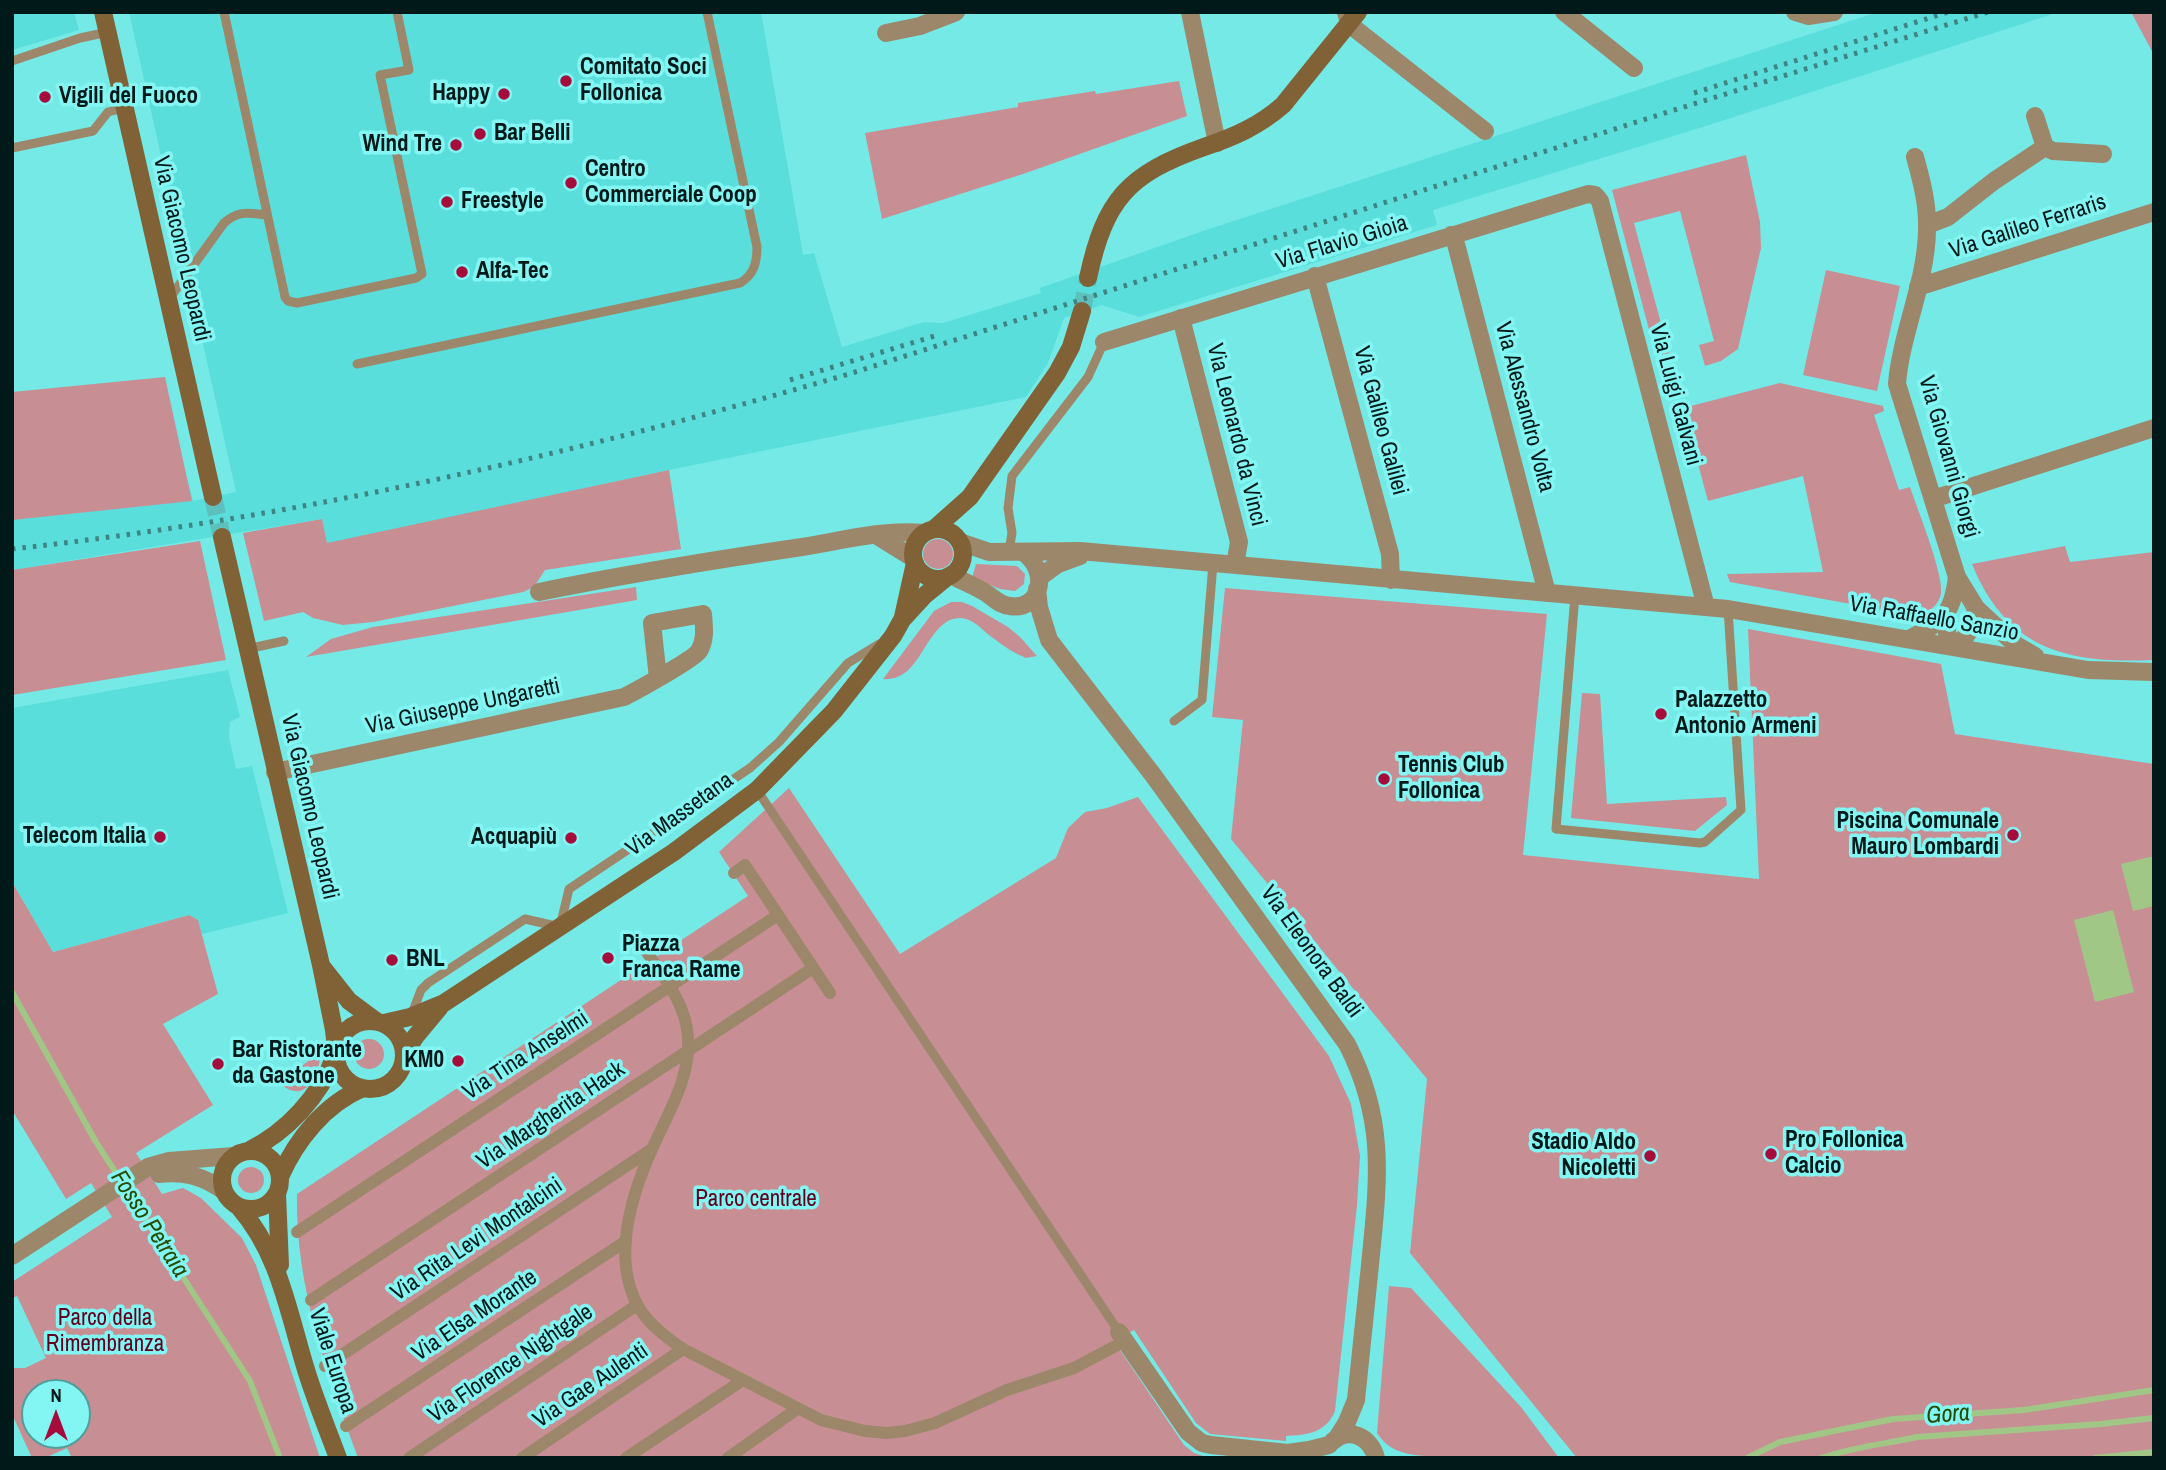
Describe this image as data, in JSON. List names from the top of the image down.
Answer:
{
  "streets": {
    "main road": ["Via Giacomo Leopardi", "Via Massetana", "Viale Europa"],
    "street": [
      "Via Galileo Ferraris",
      "Via Flavio Gioia",
      "Via Luigi Galvani",
      "Via Alessandro Volta",
      "Via Galileo Galilei",
      "Via Leonardo da Vinci",
      "Via Giovanni Giorgi",
      "Via Raffaello Sanzio",
      "Via Giuseppe Ungaretti",
      "Via Eleonora Baldi",
      "Via Tina Anselmi",
      "Via Margherita Hack",
      "Via Rita Levi Montalcini",
      "Via Elsa Morante",
      "Via Florence Nightgale",
      "Via Gae Aulenti"
    ]
  },
  "crossings": [
    ["Via Galileo Ferraris", "Via Giovanni Giorgi"],
    ["Via Flavio Gioia", "Via Luigi Galvani"],
    ["Via Flavio Gioia", "Via Alessandro Volta"],
    ["Via Flavio Gioia", "Via Galileo Galilei"],
    ["Via Flavio Gioia", "Via Leonardo da Vinci"],
    ["Via Giacomo Leopardi", "Via Giuseppe Ungaretti"],
    ["Via Giacomo Leopardi", "Via Massetana"],
    ["Via Luigi Galvani", "Via Raffaello Sanzio"],
    ["Via Alessandro Volta", "Via Raffaello Sanzio"],
    ["Via Galileo Galilei", "Via Raffaello Sanzio"],
    ["Via Leonardo da Vinci", "Via Raffaello Sanzio"],
    ["Via Giovanni Giorgi", "Via Raffaello Sanzio"]
  ],
  "water": ["Fosso Petraia", "Gora"],
  "parks": ["Parco centrale", "Parco della Rimembranza"],
  "places": [
    "Comitato Soci Follonica",
    "Happy",
    "Vigili del Fuoco",
    "Bar Belli",
    "Wind Tre",
    "Centro Commerciale Coop",
    "Freestyle",
    "Alfa-Tec",
    "Palazzetto Antonio Armeni",
    "Tennis Club Follonica",
    "Piscina Comunale Mauro Lombardi",
    "Telecom Italia",
    "Acquapiù",
    "Piazza Franca Rame",
    "BNL",
    "KM0",
    "Bar Ristorante da Gastone",
    "Pro Follonica Calcio",
    "Stadio Aldo Nicoletti"
  ],
  "north": "top"
}
